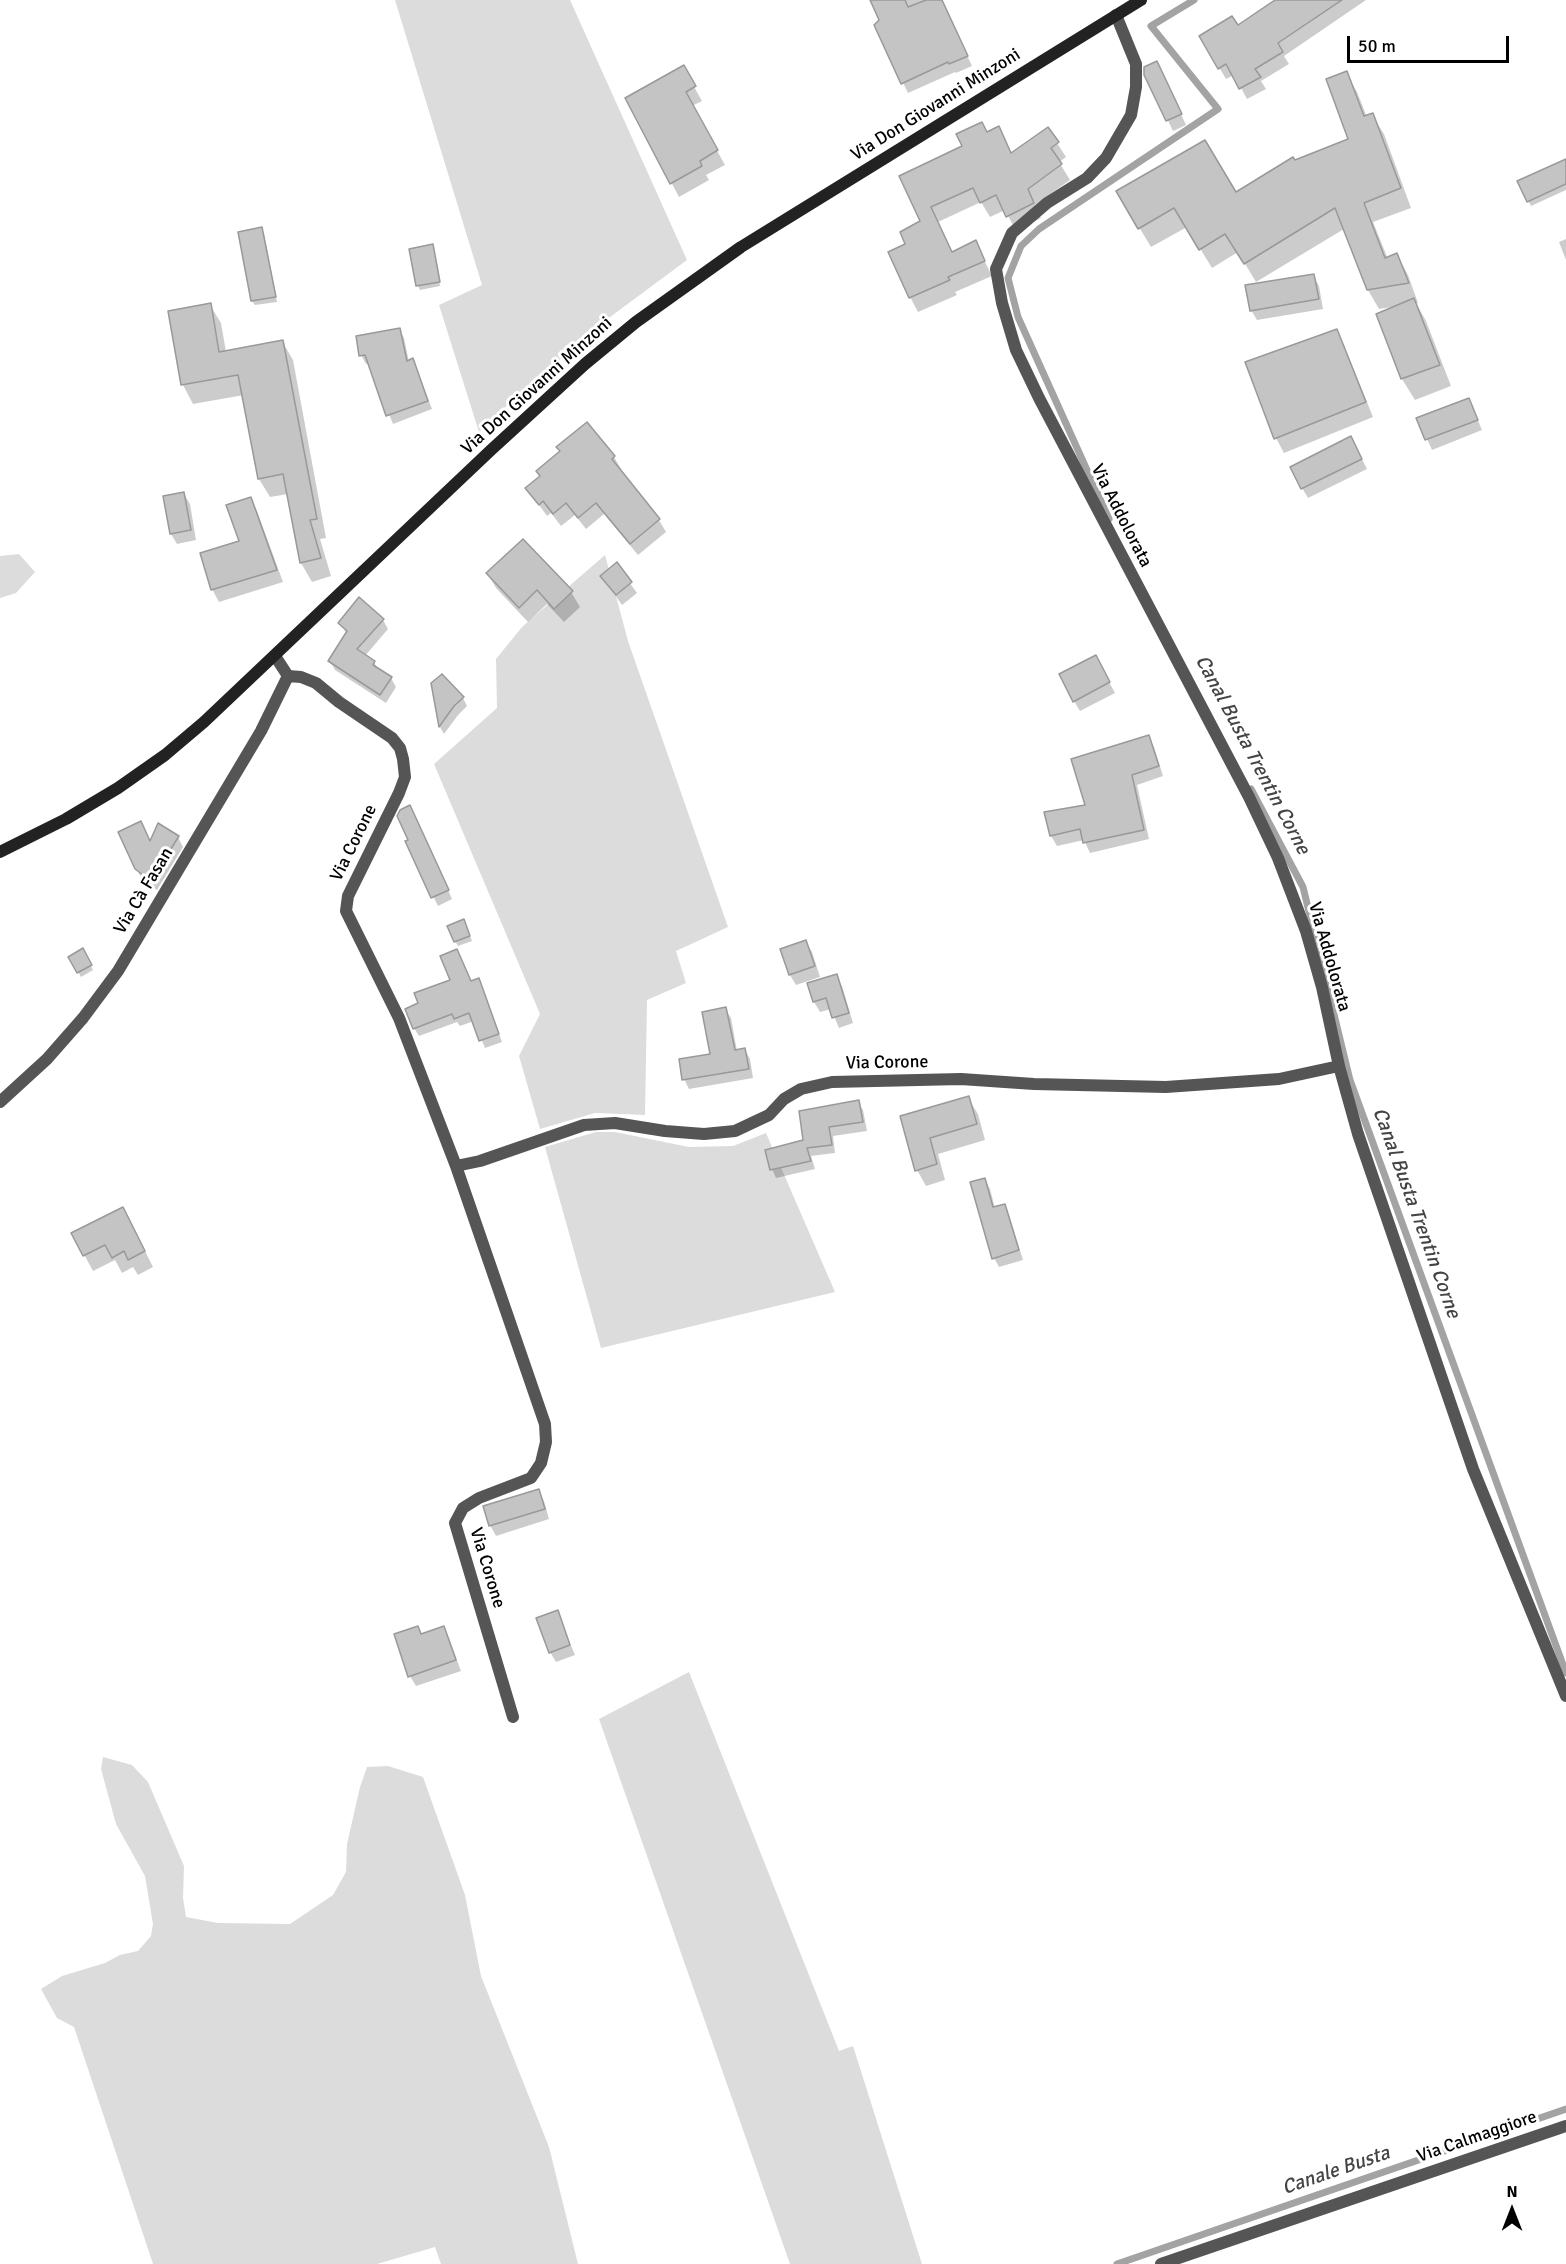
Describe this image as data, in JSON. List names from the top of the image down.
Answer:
{
  "streets": {
    "street": [
      "Via Don Giovanni Minzoni",
      "Via Addolorata",
      "Via Corone",
      "Via Cà Fasan",
      "Via Calmaggiore"
    ]
  },
  "crossings": [
    ["Via Don Giovanni Minzoni", "Via Addolorata"],
    ["Via Addolorata", "Via Corone"],
    ["Via Corone", "Via Cà Fasan"]
  ],
  "water": ["Canal Busta Trentin Corne", "Canale Busta"],
  "scale_bar": "50 m",
  "north": "top"
}
